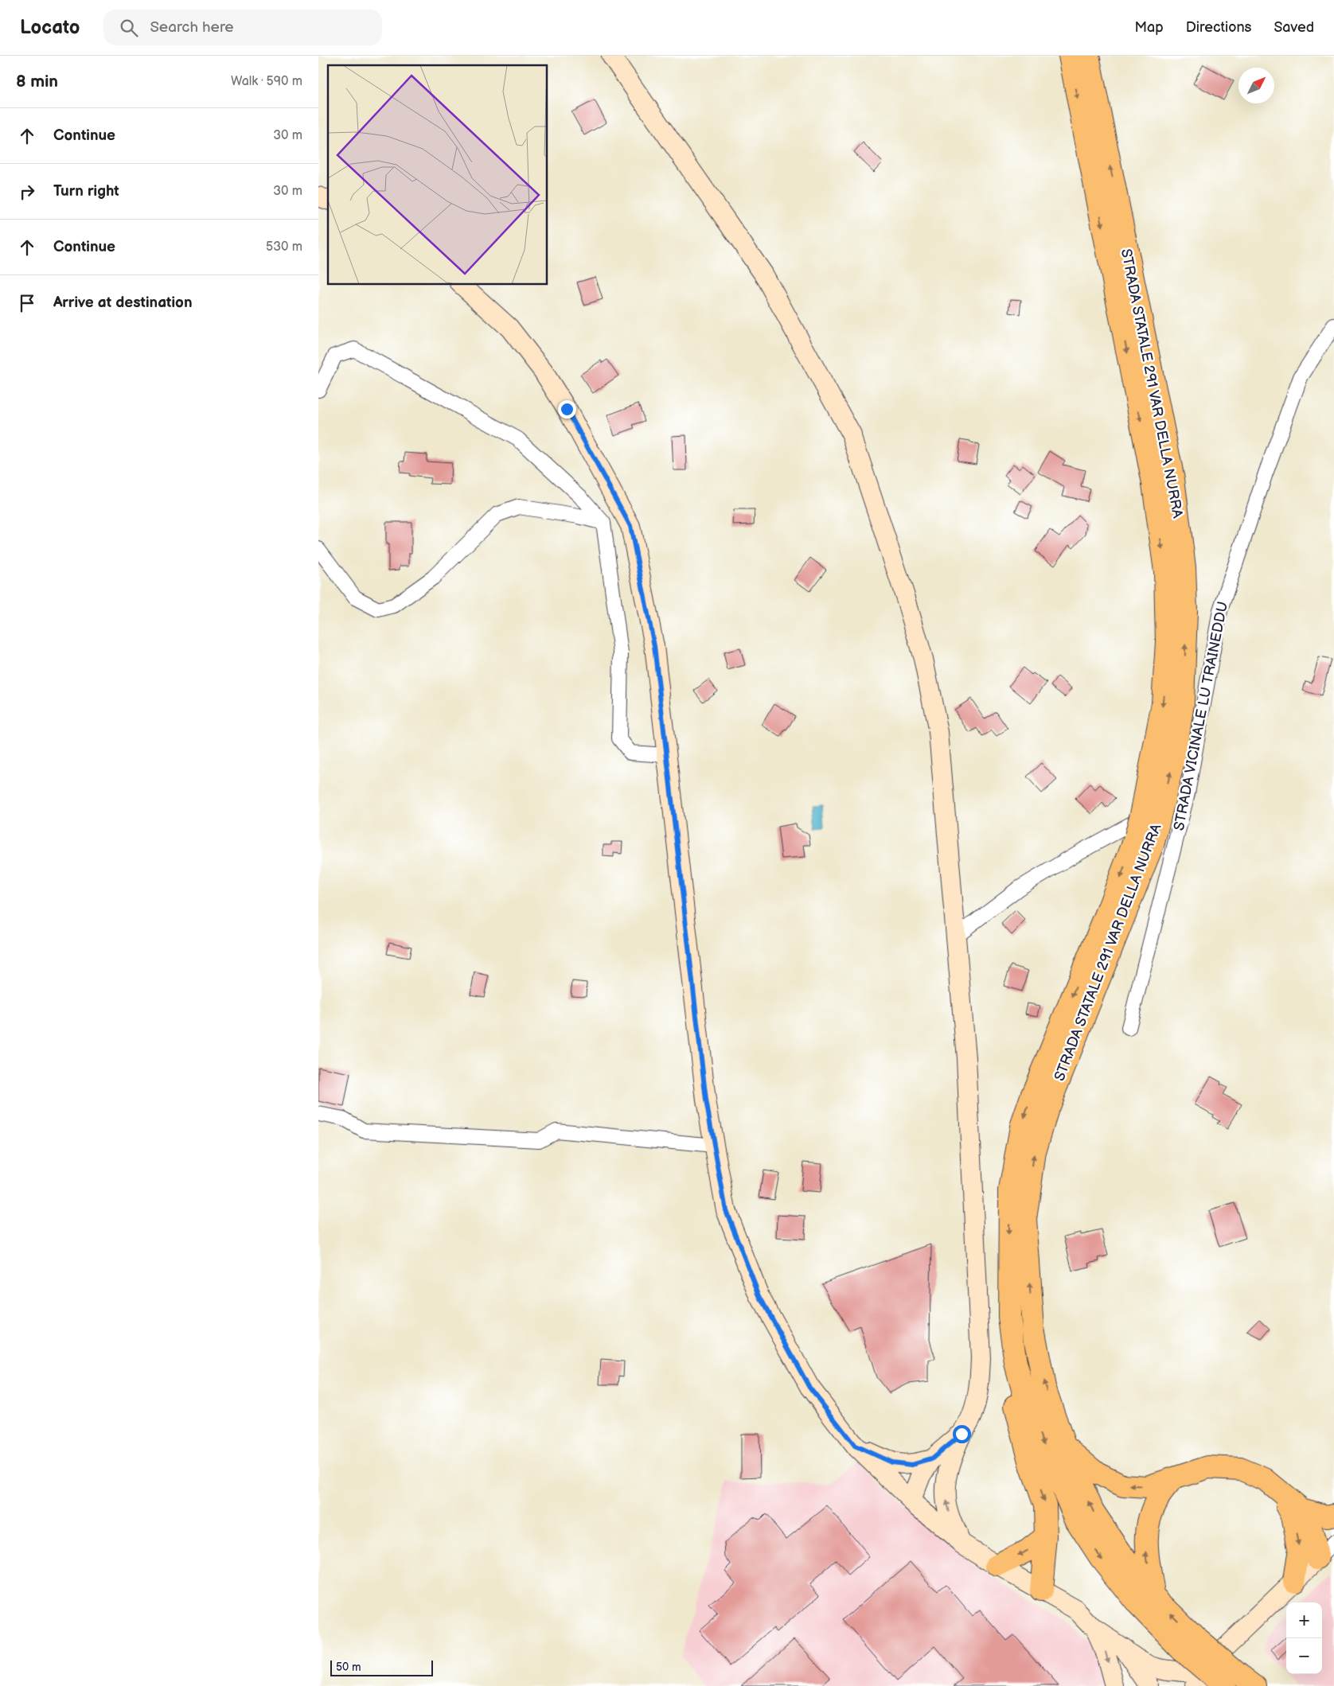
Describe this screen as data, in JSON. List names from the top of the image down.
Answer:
{
  "streets": {
    "highway": ["STRADA STATALE 291 VAR DELLA NURRA"],
    "street": ["STRADA VICINALE LU TRAINEDDU"]
  },
  "scale_bar": "50 m",
  "north": "top right",
  "page": {
    "header": "Locato",
    "search": "Search here",
    "nav": ["Map", "Directions", "Saved"],
    "heading": ["8 min", "Walk · 590 m"],
    "list": [
      ["Continue", "30 m"],
      ["Turn right", "30 m"],
      ["Continue", "530 m"],
      "Arrive at destination"
    ],
    "map_buttons": ["+", "−"],
    "scale": "50 m"
  }
}
